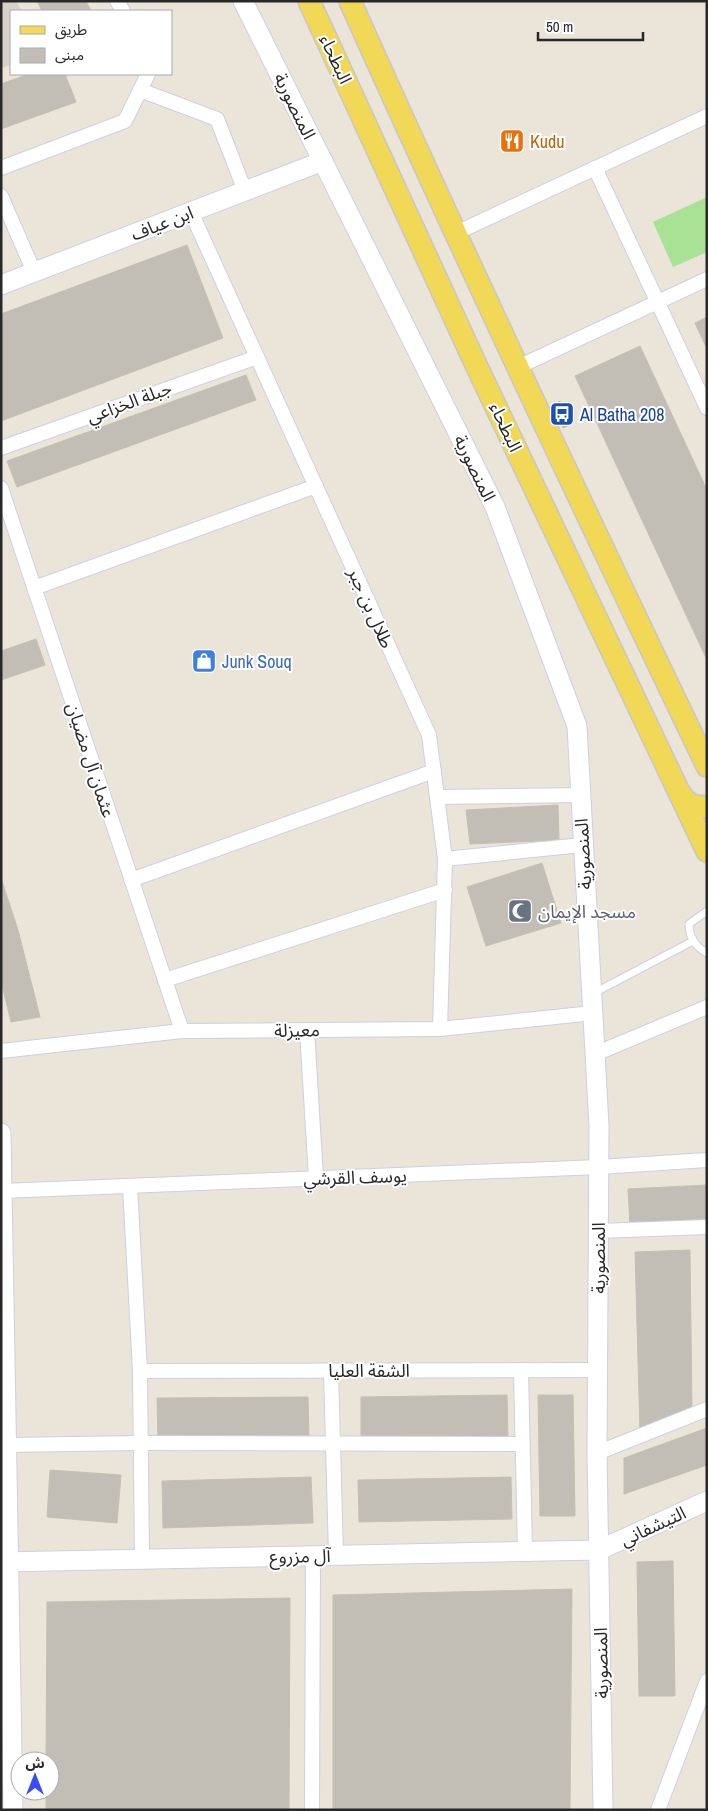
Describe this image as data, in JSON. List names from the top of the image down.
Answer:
{
  "streets": {
    "main road": ["البطحاء"],
    "street": [
      "المنصورية",
      "ابن عياف",
      "جبلة الخزاعي",
      "طلال بن جبر",
      "عثمان آل مضيان",
      "معيزلة",
      "يوسف القرشي",
      "الشقة العليا",
      "التيشفاني",
      "آل مزروع"
    ]
  },
  "crossings": [
    ["المنصورية", "ابن عياف"],
    ["المنصورية", "معيزلة"],
    ["المنصورية", "يوسف القرشي"],
    ["المنصورية", "الشقة العليا"],
    ["المنصورية", "التيشفاني"],
    ["المنصورية", "آل مزروع"],
    ["ابن عياف", "طلال بن جبر"],
    ["جبلة الخزاعي", "طلال بن جبر"],
    ["طلال بن جبر", "معيزلة"],
    ["عثمان آل مضيان", "معيزلة"],
    ["التيشفاني", "آل مزروع"]
  ],
  "places": {
    "restaurant": ["Kudu"],
    "bus stop": ["Al Batha 208"],
    "shop": ["Junk Souq"],
    "mosque": ["مسجد الإيمان"]
  },
  "legend": ["طريق", "مبنى"],
  "scale_bar": "50 m",
  "north": "top"
}
